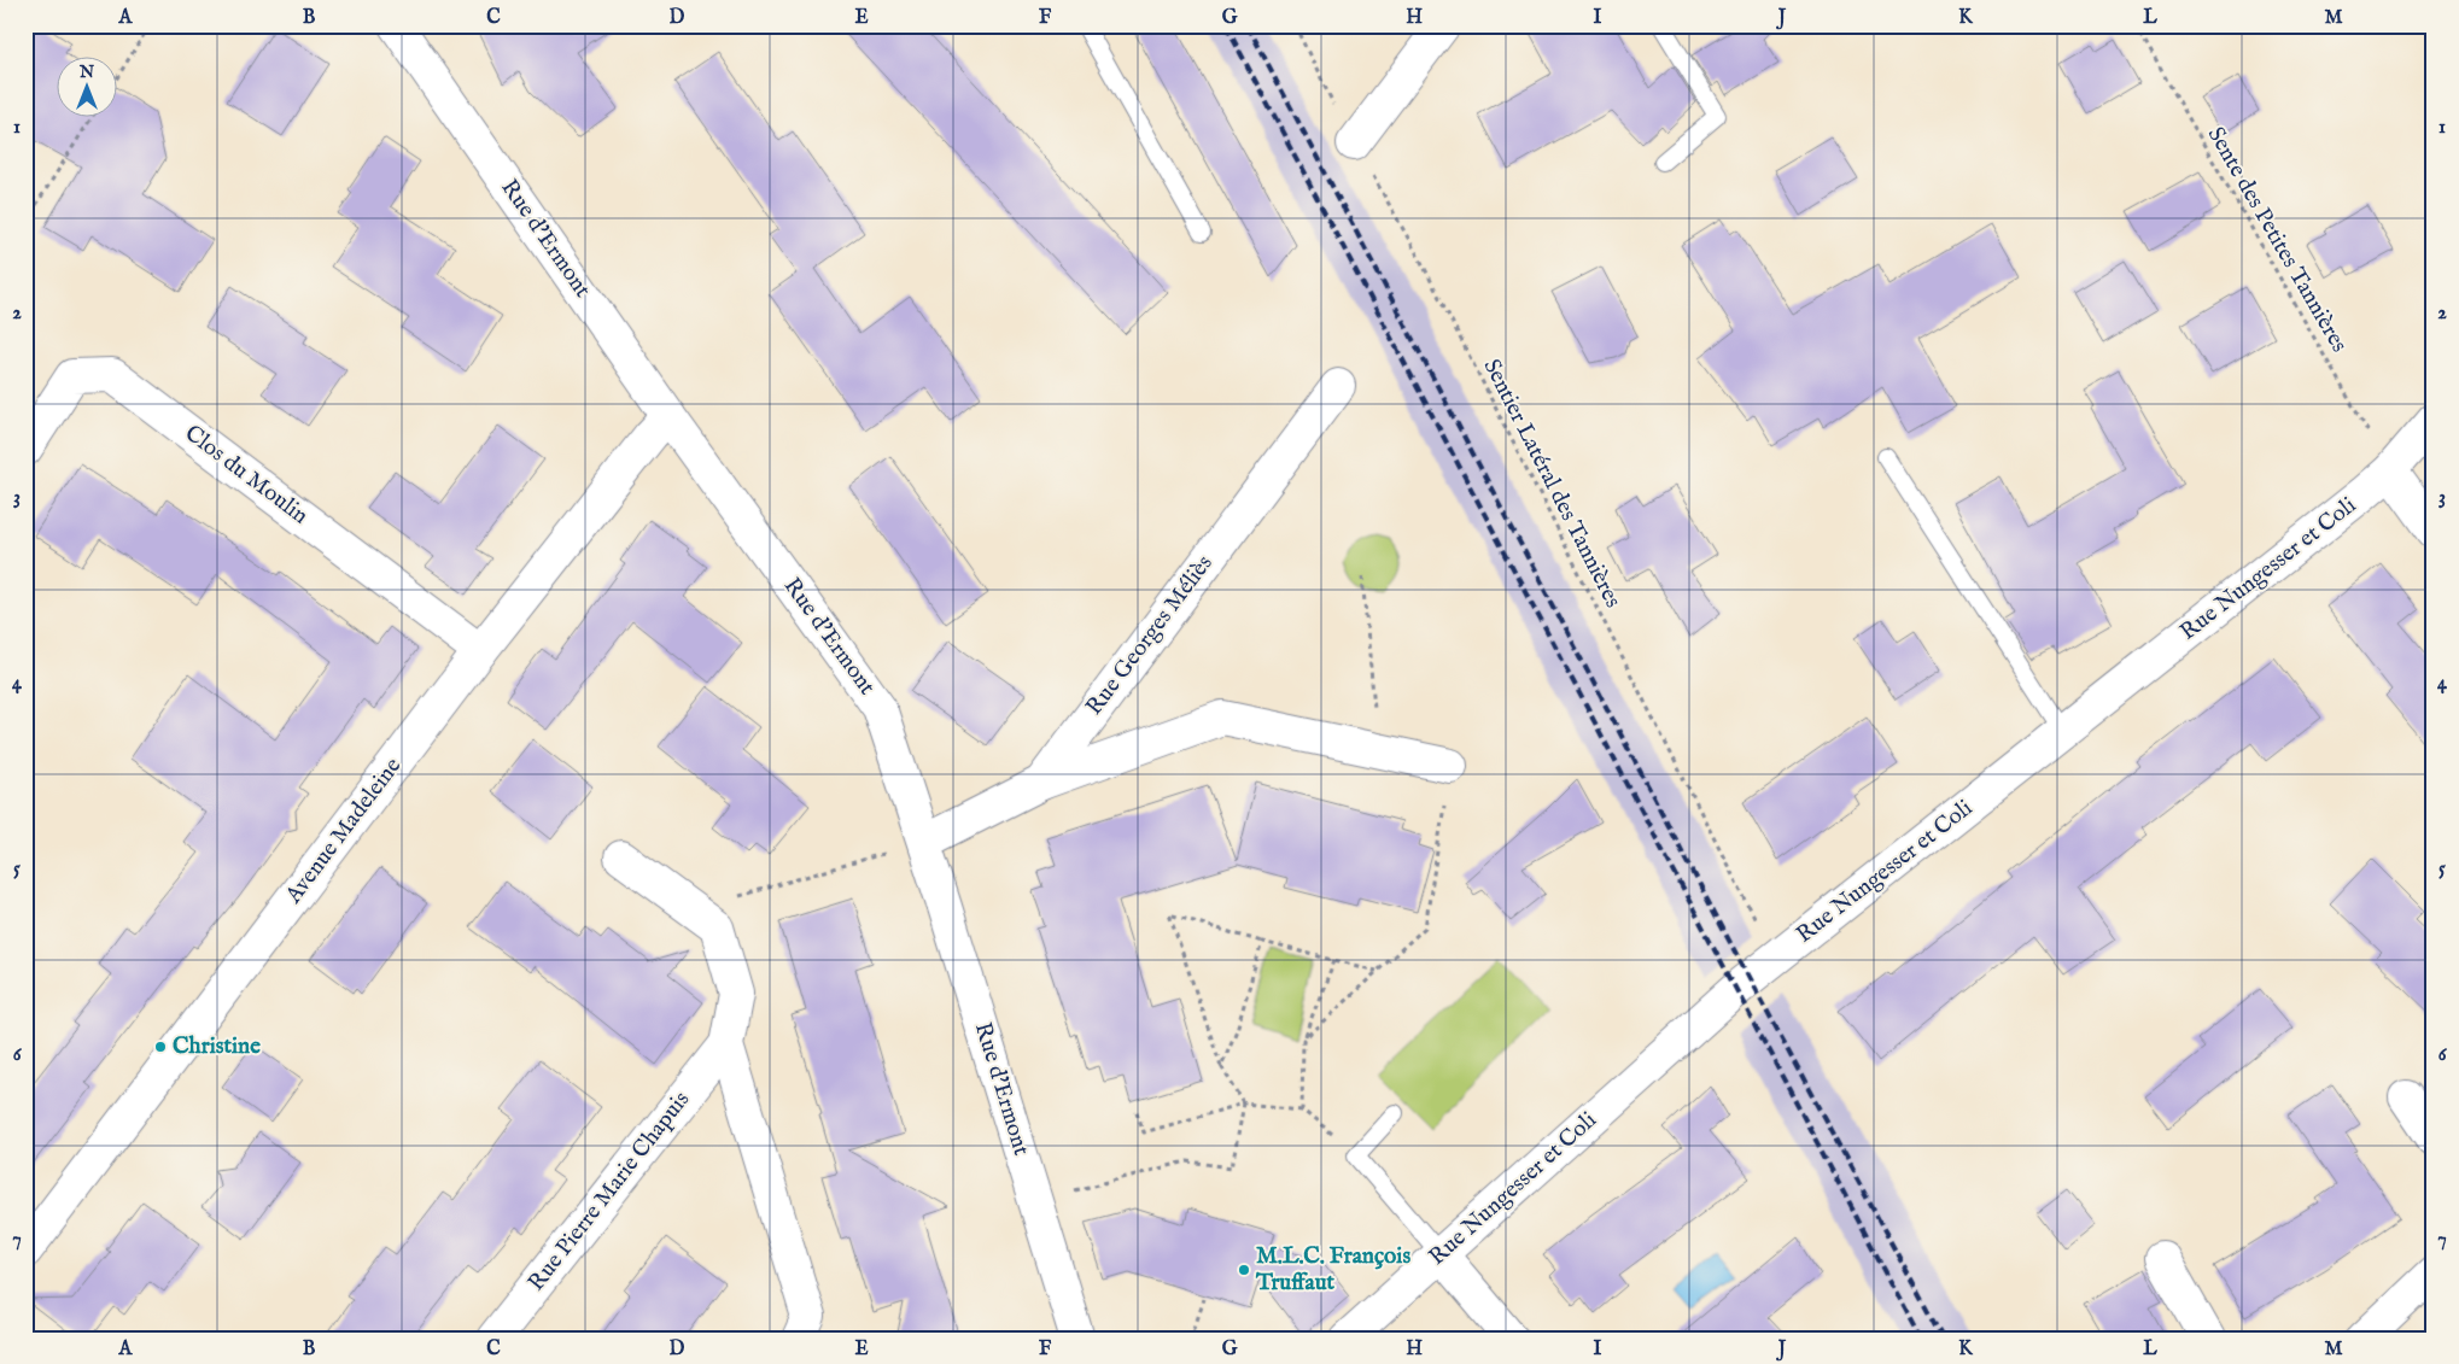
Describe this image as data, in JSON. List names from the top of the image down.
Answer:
{
  "streets": {
    "street": [
      "Rue d'Ermont",
      "Clos du Moulin",
      "Rue Nungesser et Coli",
      "Rue Georges Méliès",
      "Avenue Madeleine",
      "Rue Pierre Marie Chapuis"
    ],
    "path": ["Sente des Petites Tannières", "Sentier Latéral des Tannières"]
  },
  "crossings": [
    ["Rue d'Ermont", "Rue Georges Méliès"],
    ["Rue d'Ermont", "Avenue Madeleine"],
    ["Sente des Petites Tannières", "Rue Nungesser et Coli"],
    ["Clos du Moulin", "Avenue Madeleine"],
    ["Sentier Latéral des Tannières", "Rue Nungesser et Coli"]
  ],
  "places": ["Christine", "M.L.C. François Truffaut"],
  "north": "top",
  "grid": {
    "columns": [
      "A",
      "B",
      "C",
      "D",
      "E",
      "F",
      "G",
      "H",
      "I",
      "J",
      "K",
      "L",
      "M"
    ],
    "rows": [
      "1",
      "2",
      "3",
      "4",
      "5",
      "6",
      "7"
    ]
  }
}
